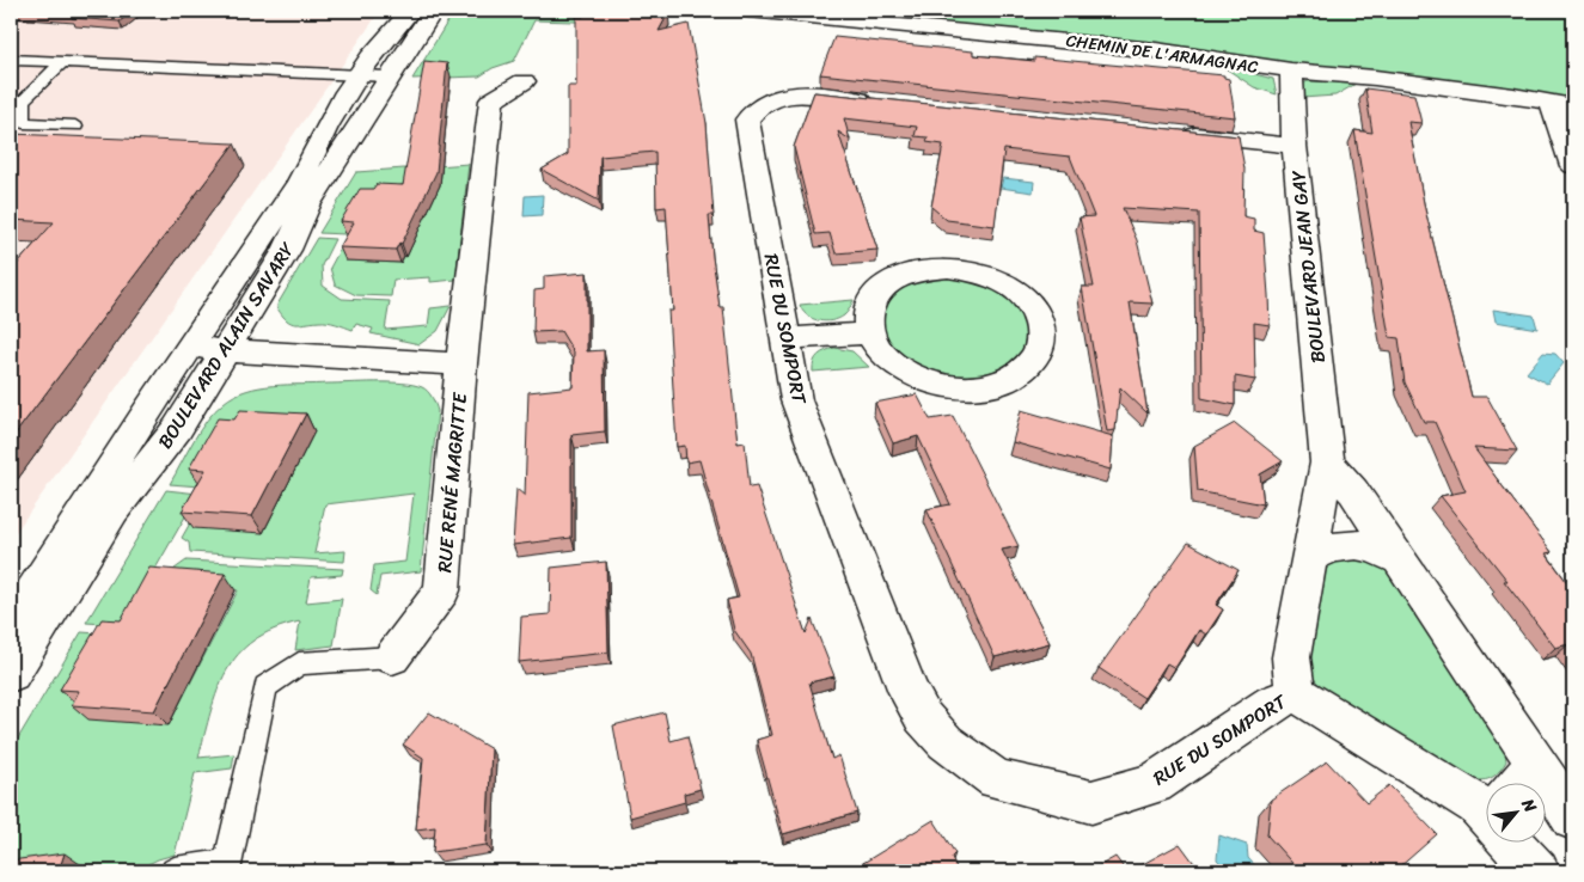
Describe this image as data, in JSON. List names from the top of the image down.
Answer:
{
  "streets": {
    "street": [
      "CHEMIN DE L'ARMAGNAC",
      "BOULEVARD JEAN GAY",
      "RUE DU SOMPORT",
      "BOULEVARD ALAIN SAVARY",
      "RUE RENÉ MAGRITTE"
    ]
  },
  "crossings": [
    ["CHEMIN DE L'ARMAGNAC", "BOULEVARD JEAN GAY"],
    ["BOULEVARD JEAN GAY", "RUE DU SOMPORT"],
    ["BOULEVARD ALAIN SAVARY", "RUE RENÉ MAGRITTE"]
  ],
  "north": "top right"
}
